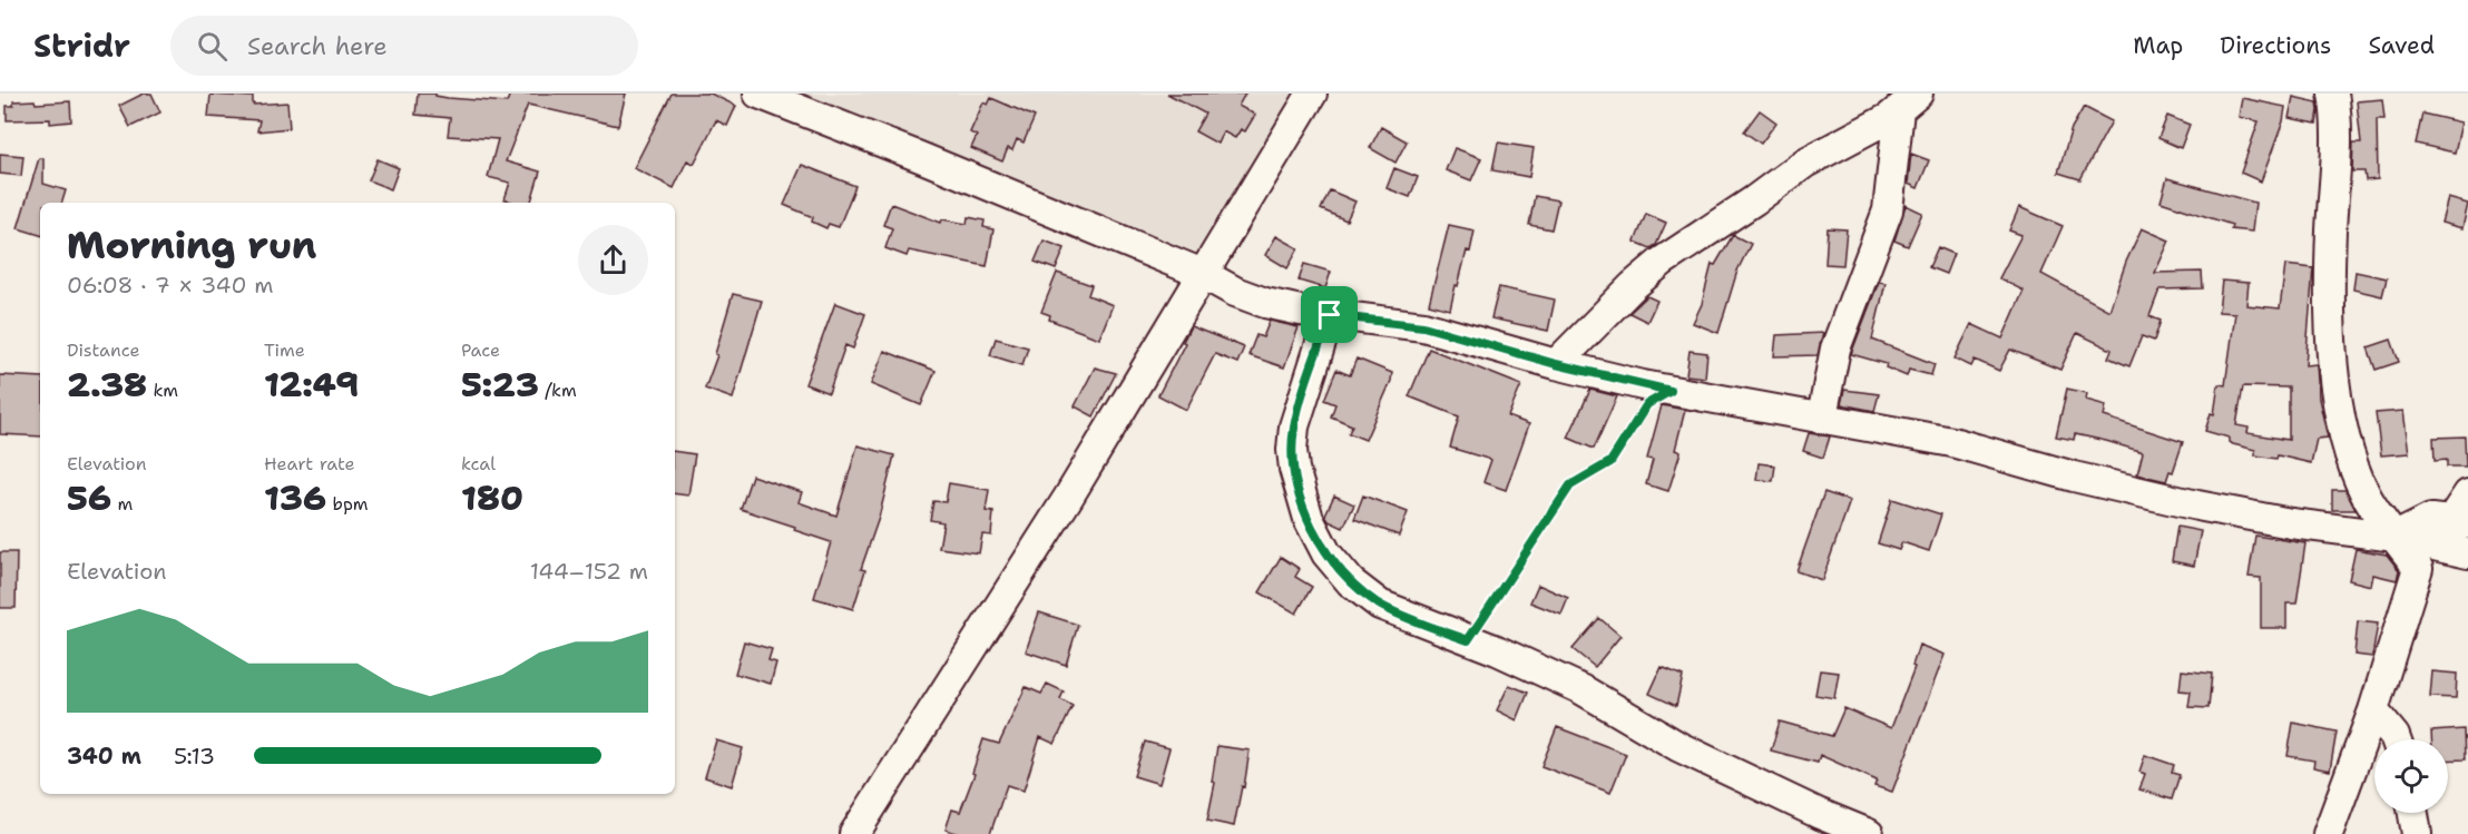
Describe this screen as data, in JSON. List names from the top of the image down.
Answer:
{
  "page": {
    "header": "Stridr",
    "search": "Search here",
    "nav": ["Map", "Directions", "Saved"],
    "heading": ["Morning run", "06:08 · 7 × 340 m"],
    "stats": [
      ["Distance", "2.38 km"],
      ["Time", "12:49"],
      ["Pace", "5:23 /km"],
      ["Elevation", "56 m"],
      ["Heart rate", "136 bpm"],
      ["kcal", "180"]
    ],
    "chart": ["Elevation", "144–152 m"],
    "list": [
      {
        "name": "340 m",
        "note": "5:13"
      }
    ]
  }
}
